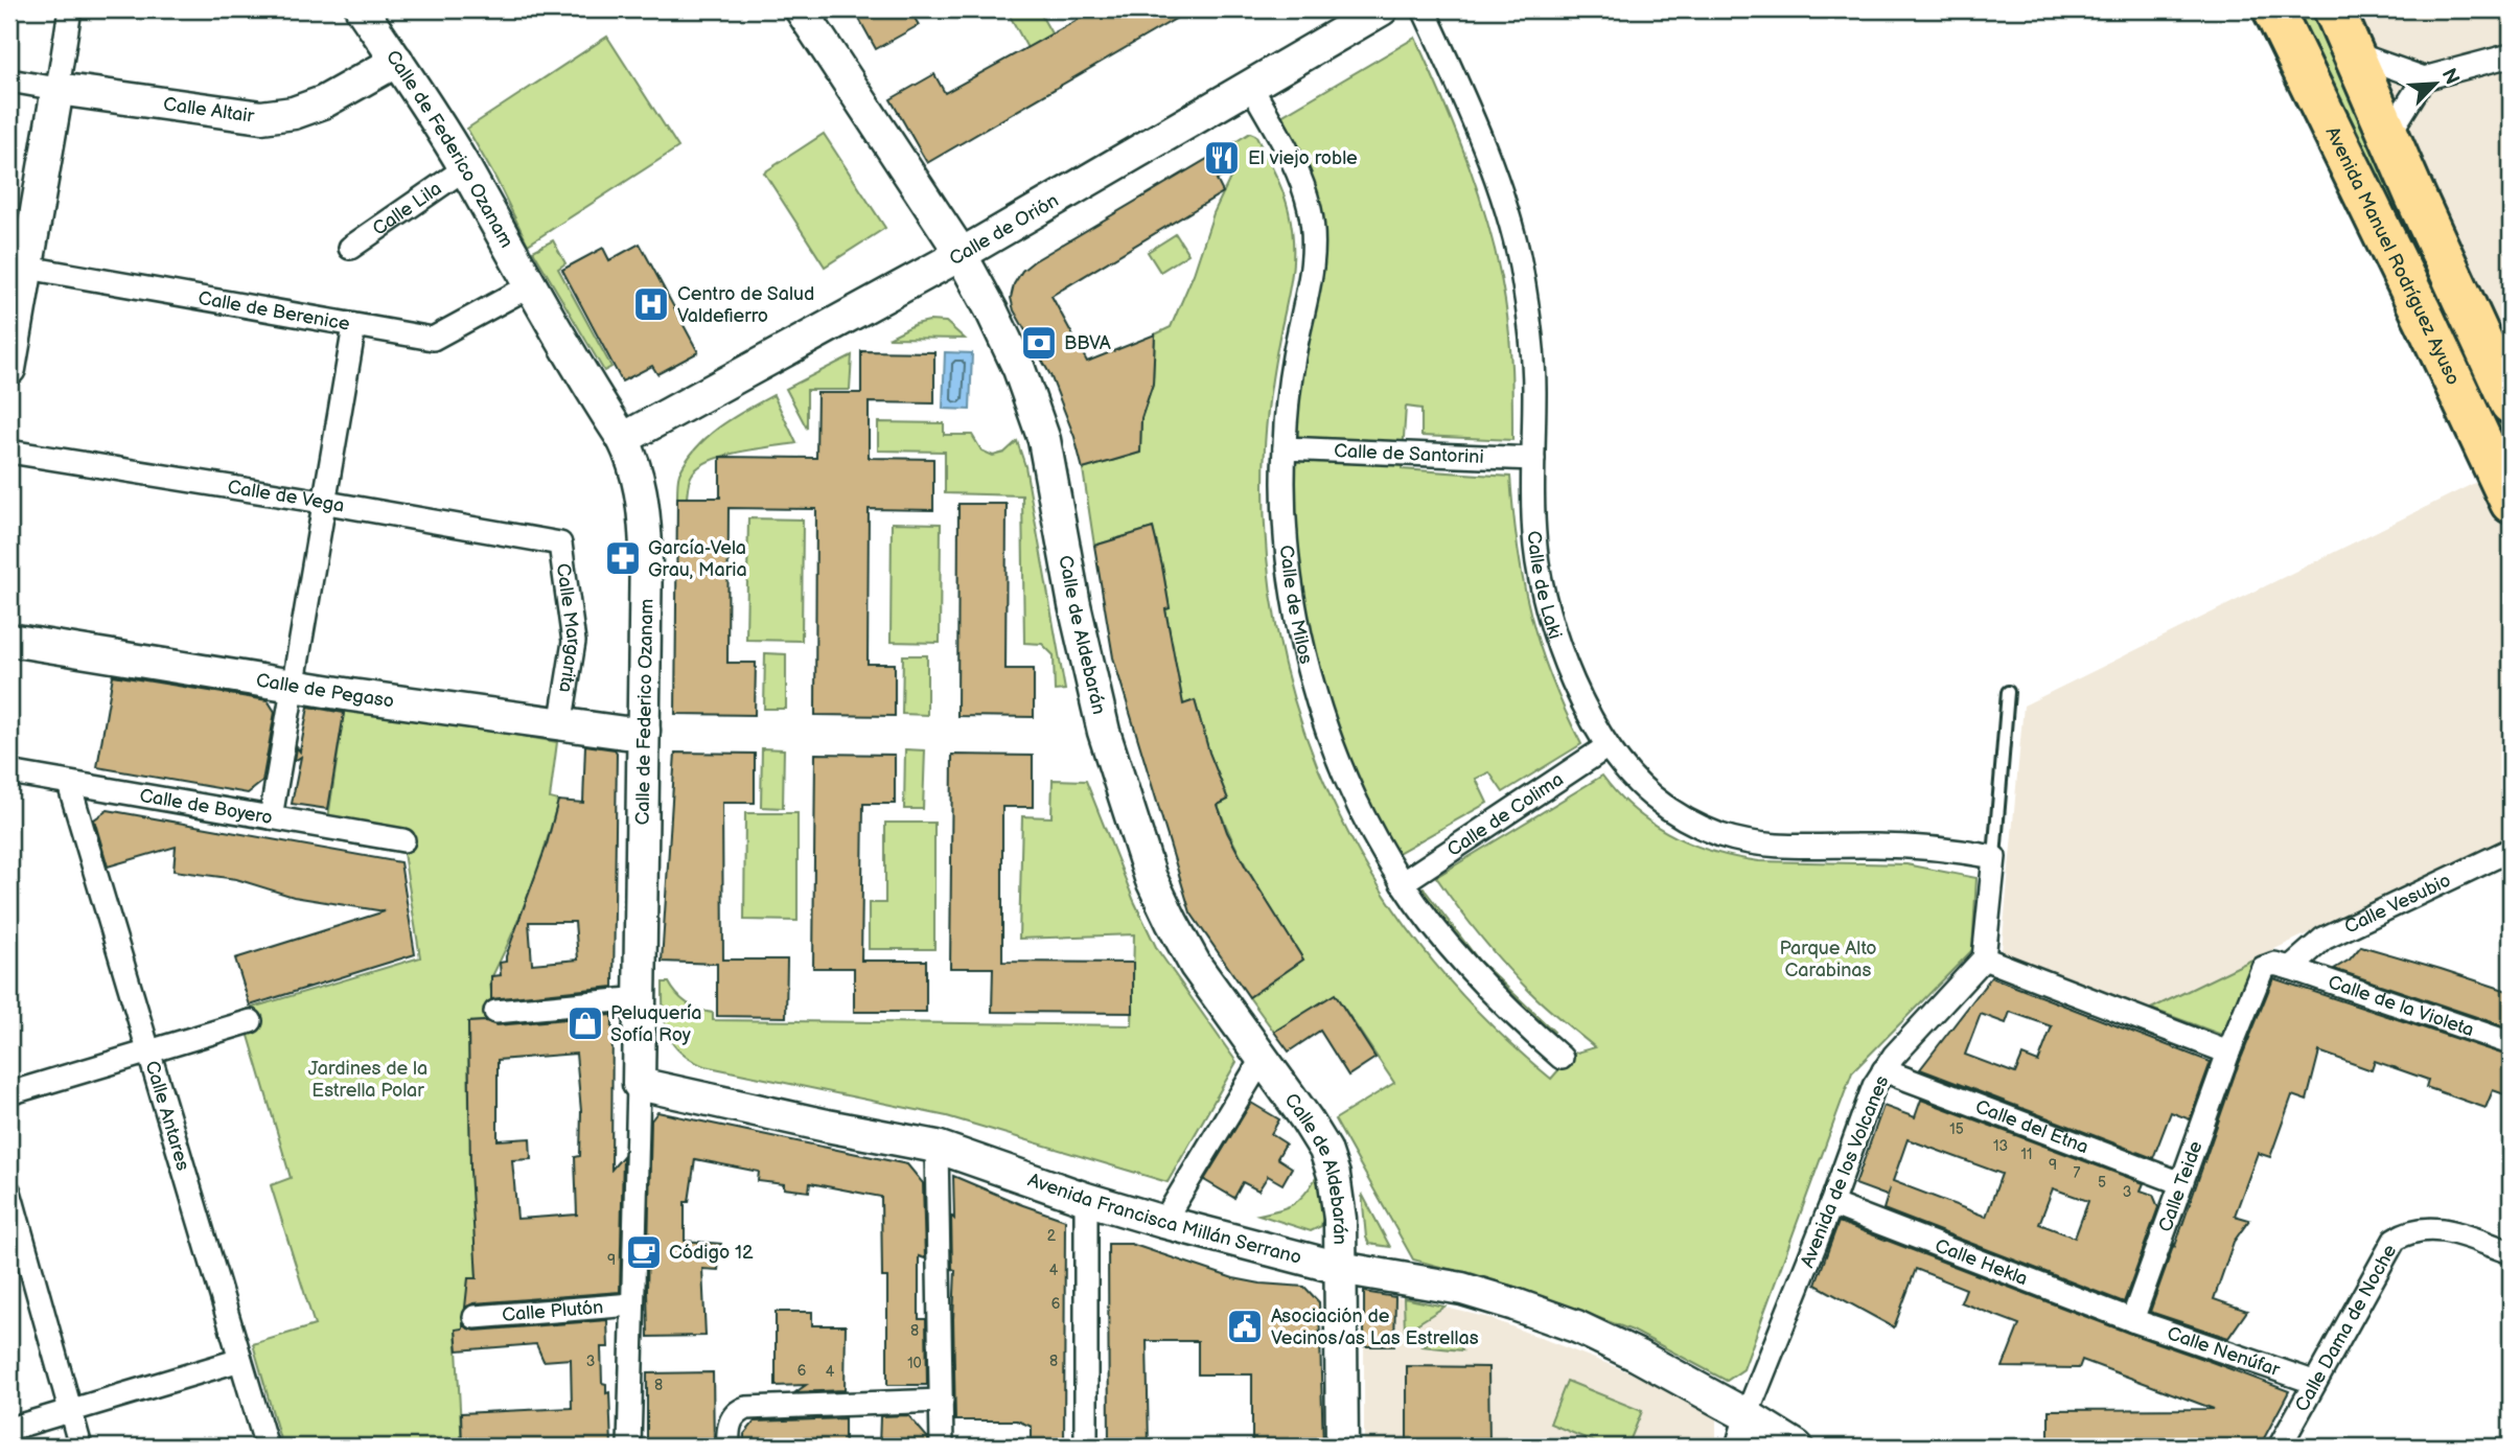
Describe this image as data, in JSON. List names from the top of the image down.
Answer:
{
  "streets": {
    "highway": ["Avenida Manuel Rodríguez Ayuso"],
    "street": [
      "Calle Altair",
      "Calle de Federico Ozanam",
      "Calle Lila",
      "Calle de Orión",
      "Calle de Berenice",
      "Calle de Santorini",
      "Calle de Vega",
      "Calle de Laki",
      "Calle de Milos",
      "Calle Margarita",
      "Calle de Aldebarán",
      "Calle de Pegaso",
      "Calle de Boyero",
      "Calle de Colima",
      "Calle Vesubio",
      "Calle de la Violeta",
      "Calle Antares",
      "Calle del Etna",
      "Avenida de los Volcanes",
      "Calle Teide",
      "Avenida Francisca Millán Serrano",
      "Calle Hekla",
      "Calle Plutón",
      "Calle Dama de Noche",
      "Calle Nenúfar"
    ]
  },
  "crossings": [
    ["Calle Altair", "Calle de Federico Ozanam"],
    ["Calle de Federico Ozanam", "Calle Lila"],
    ["Calle de Federico Ozanam", "Calle de Orión"],
    ["Calle de Federico Ozanam", "Calle de Berenice"],
    ["Calle de Federico Ozanam", "Calle de Pegaso"],
    ["Calle de Federico Ozanam", "Avenida Francisca Millán Serrano"],
    ["Calle de Federico Ozanam", "Calle Plutón"],
    ["Calle de Orión", "Calle de Milos"],
    ["Calle de Orión", "Calle de Aldebarán"],
    ["Calle de Santorini", "Calle de Laki"],
    ["Calle de Santorini", "Calle de Milos"],
    ["Calle de Vega", "Calle Margarita"],
    ["Calle de Laki", "Calle de Colima"],
    ["Calle de Milos", "Calle de Colima"],
    ["Calle de Aldebarán", "Avenida Francisca Millán Serrano"],
    ["Calle de Boyero", "Calle Antares"],
    ["Calle Vesubio", "Calle de la Violeta"],
    ["Calle Vesubio", "Calle Teide"],
    ["Calle de la Violeta", "Calle Teide"],
    ["Calle del Etna", "Avenida de los Volcanes"],
    ["Calle del Etna", "Calle Teide"],
    ["Avenida de los Volcanes", "Avenida Francisca Millán Serrano"],
    ["Avenida de los Volcanes", "Calle Hekla"],
    ["Calle Teide", "Calle Hekla"],
    ["Calle Teide", "Calle Nenúfar"],
    ["Calle Hekla", "Calle Nenúfar"],
    ["Calle Dama de Noche", "Calle Nenúfar"]
  ],
  "parks": ["Parque Alto Carabinas", "Jardines de la Estrella Polar"],
  "places": {
    "restaurant": ["El viejo roble"],
    "hospital": ["Centro de Salud Valdefierro"],
    "bank": ["BBVA"],
    "pharmacy": ["García-Vela Grau, Maria"],
    "shop": ["Peluquería Sofía Roy"],
    "cafe": ["Código 12"],
    "public building": ["Asociación de Vecinos/as Las Estrellas"]
  },
  "house_numbers": [
    "15",
    "13",
    "11",
    "9",
    "7",
    "5",
    "3",
    "2",
    "9",
    "4",
    "6",
    "8",
    "3",
    "8",
    "10",
    "6",
    "4",
    "8"
  ],
  "north": "top right"
}
